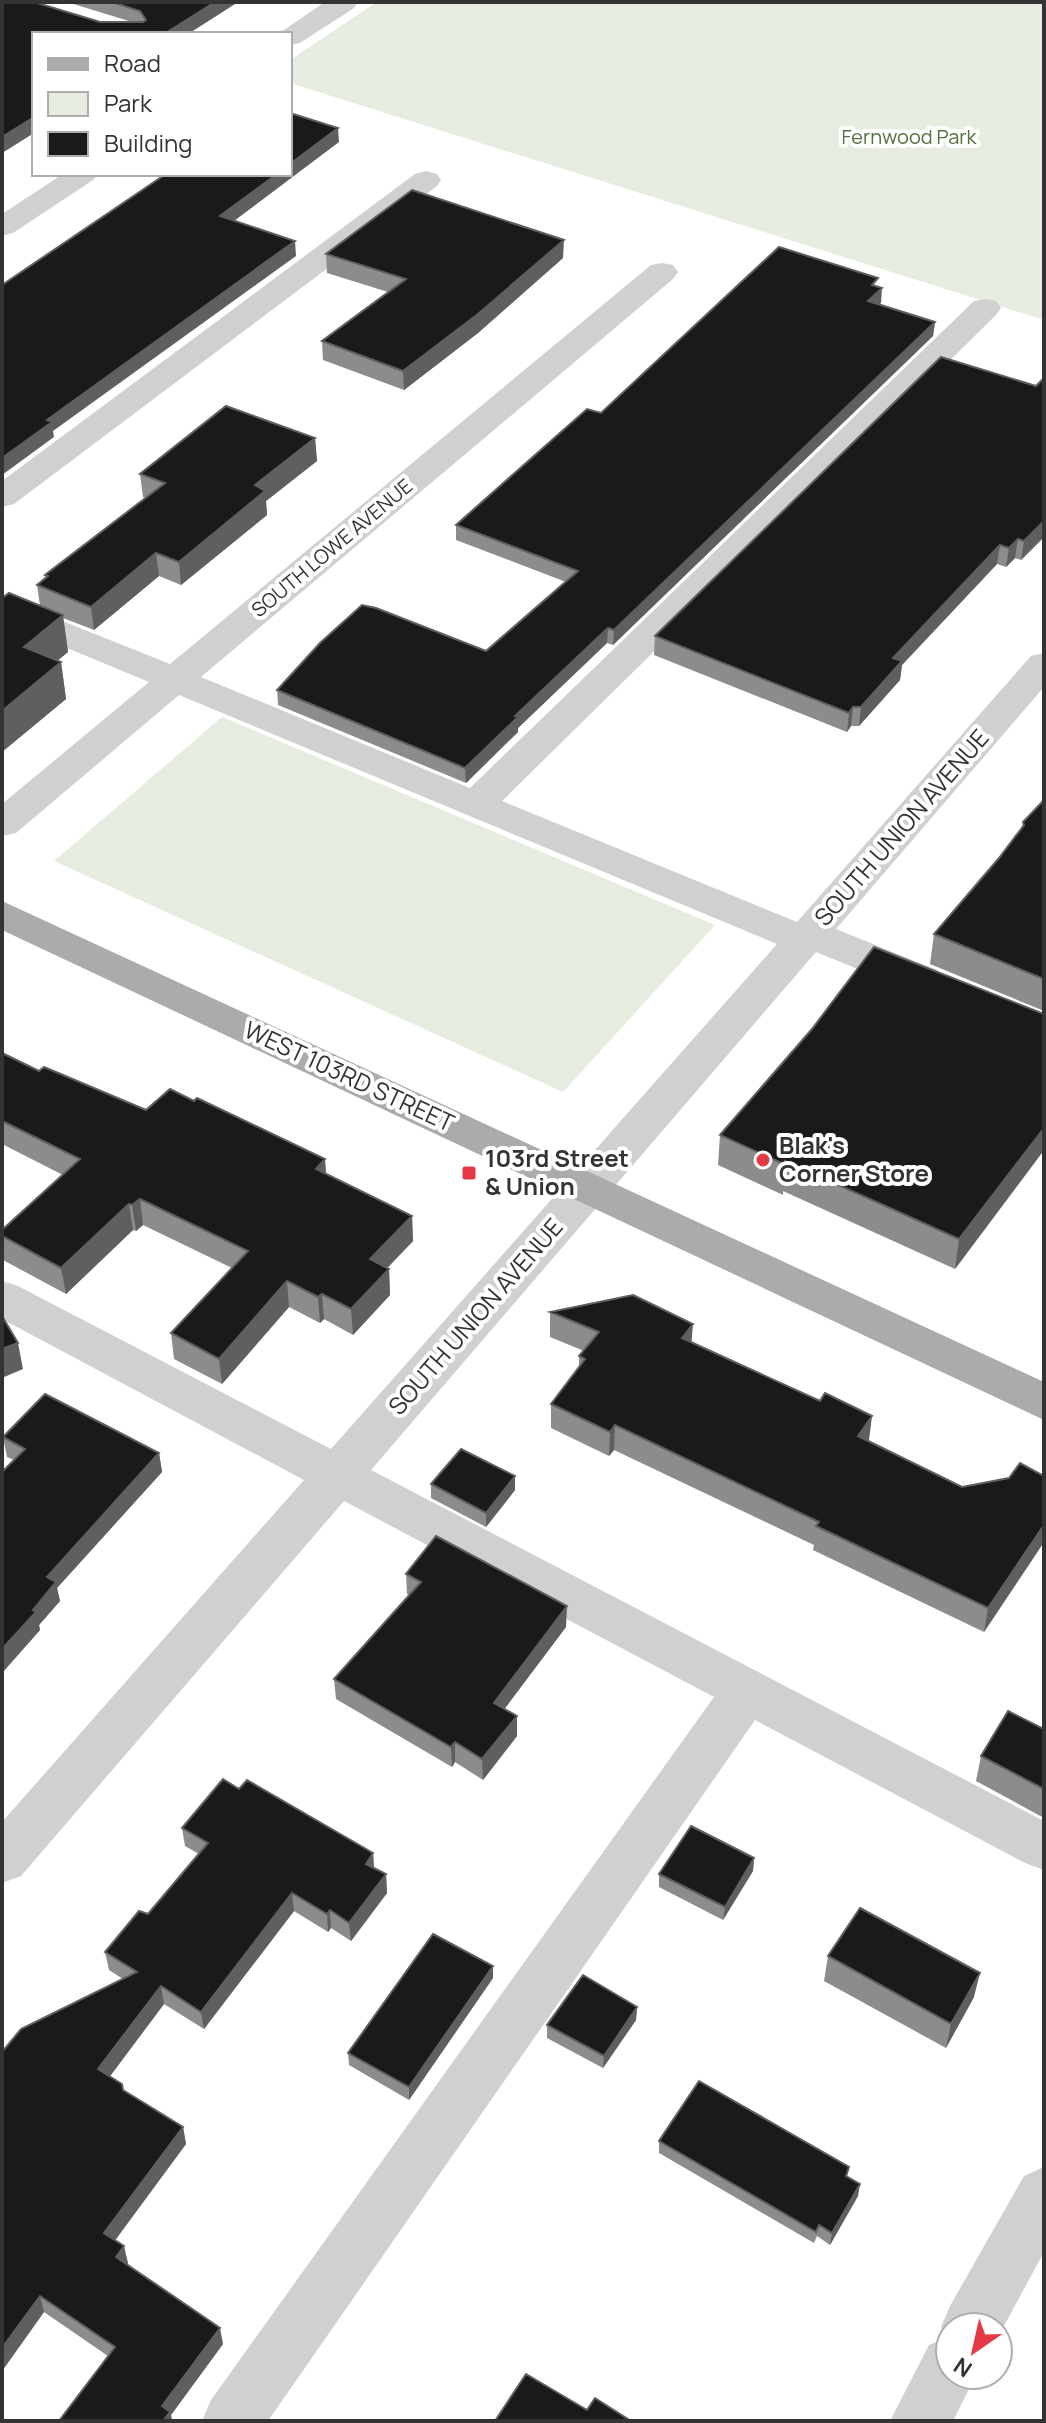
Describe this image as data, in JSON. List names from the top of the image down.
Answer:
{
  "streets": {
    "main road": ["WEST 103RD STREET"],
    "street": ["SOUTH LOWE AVENUE", "SOUTH UNION AVENUE"]
  },
  "crossings": [
    ["SOUTH UNION AVENUE", "WEST 103RD STREET"]
  ],
  "parks": ["Fernwood Park"],
  "places": {
    "other": ["Blak's Corner Store"],
    "transit": ["103rd Street & Union"]
  },
  "legend": ["Road", "Park", "Building"],
  "north": "bottom left"
}
